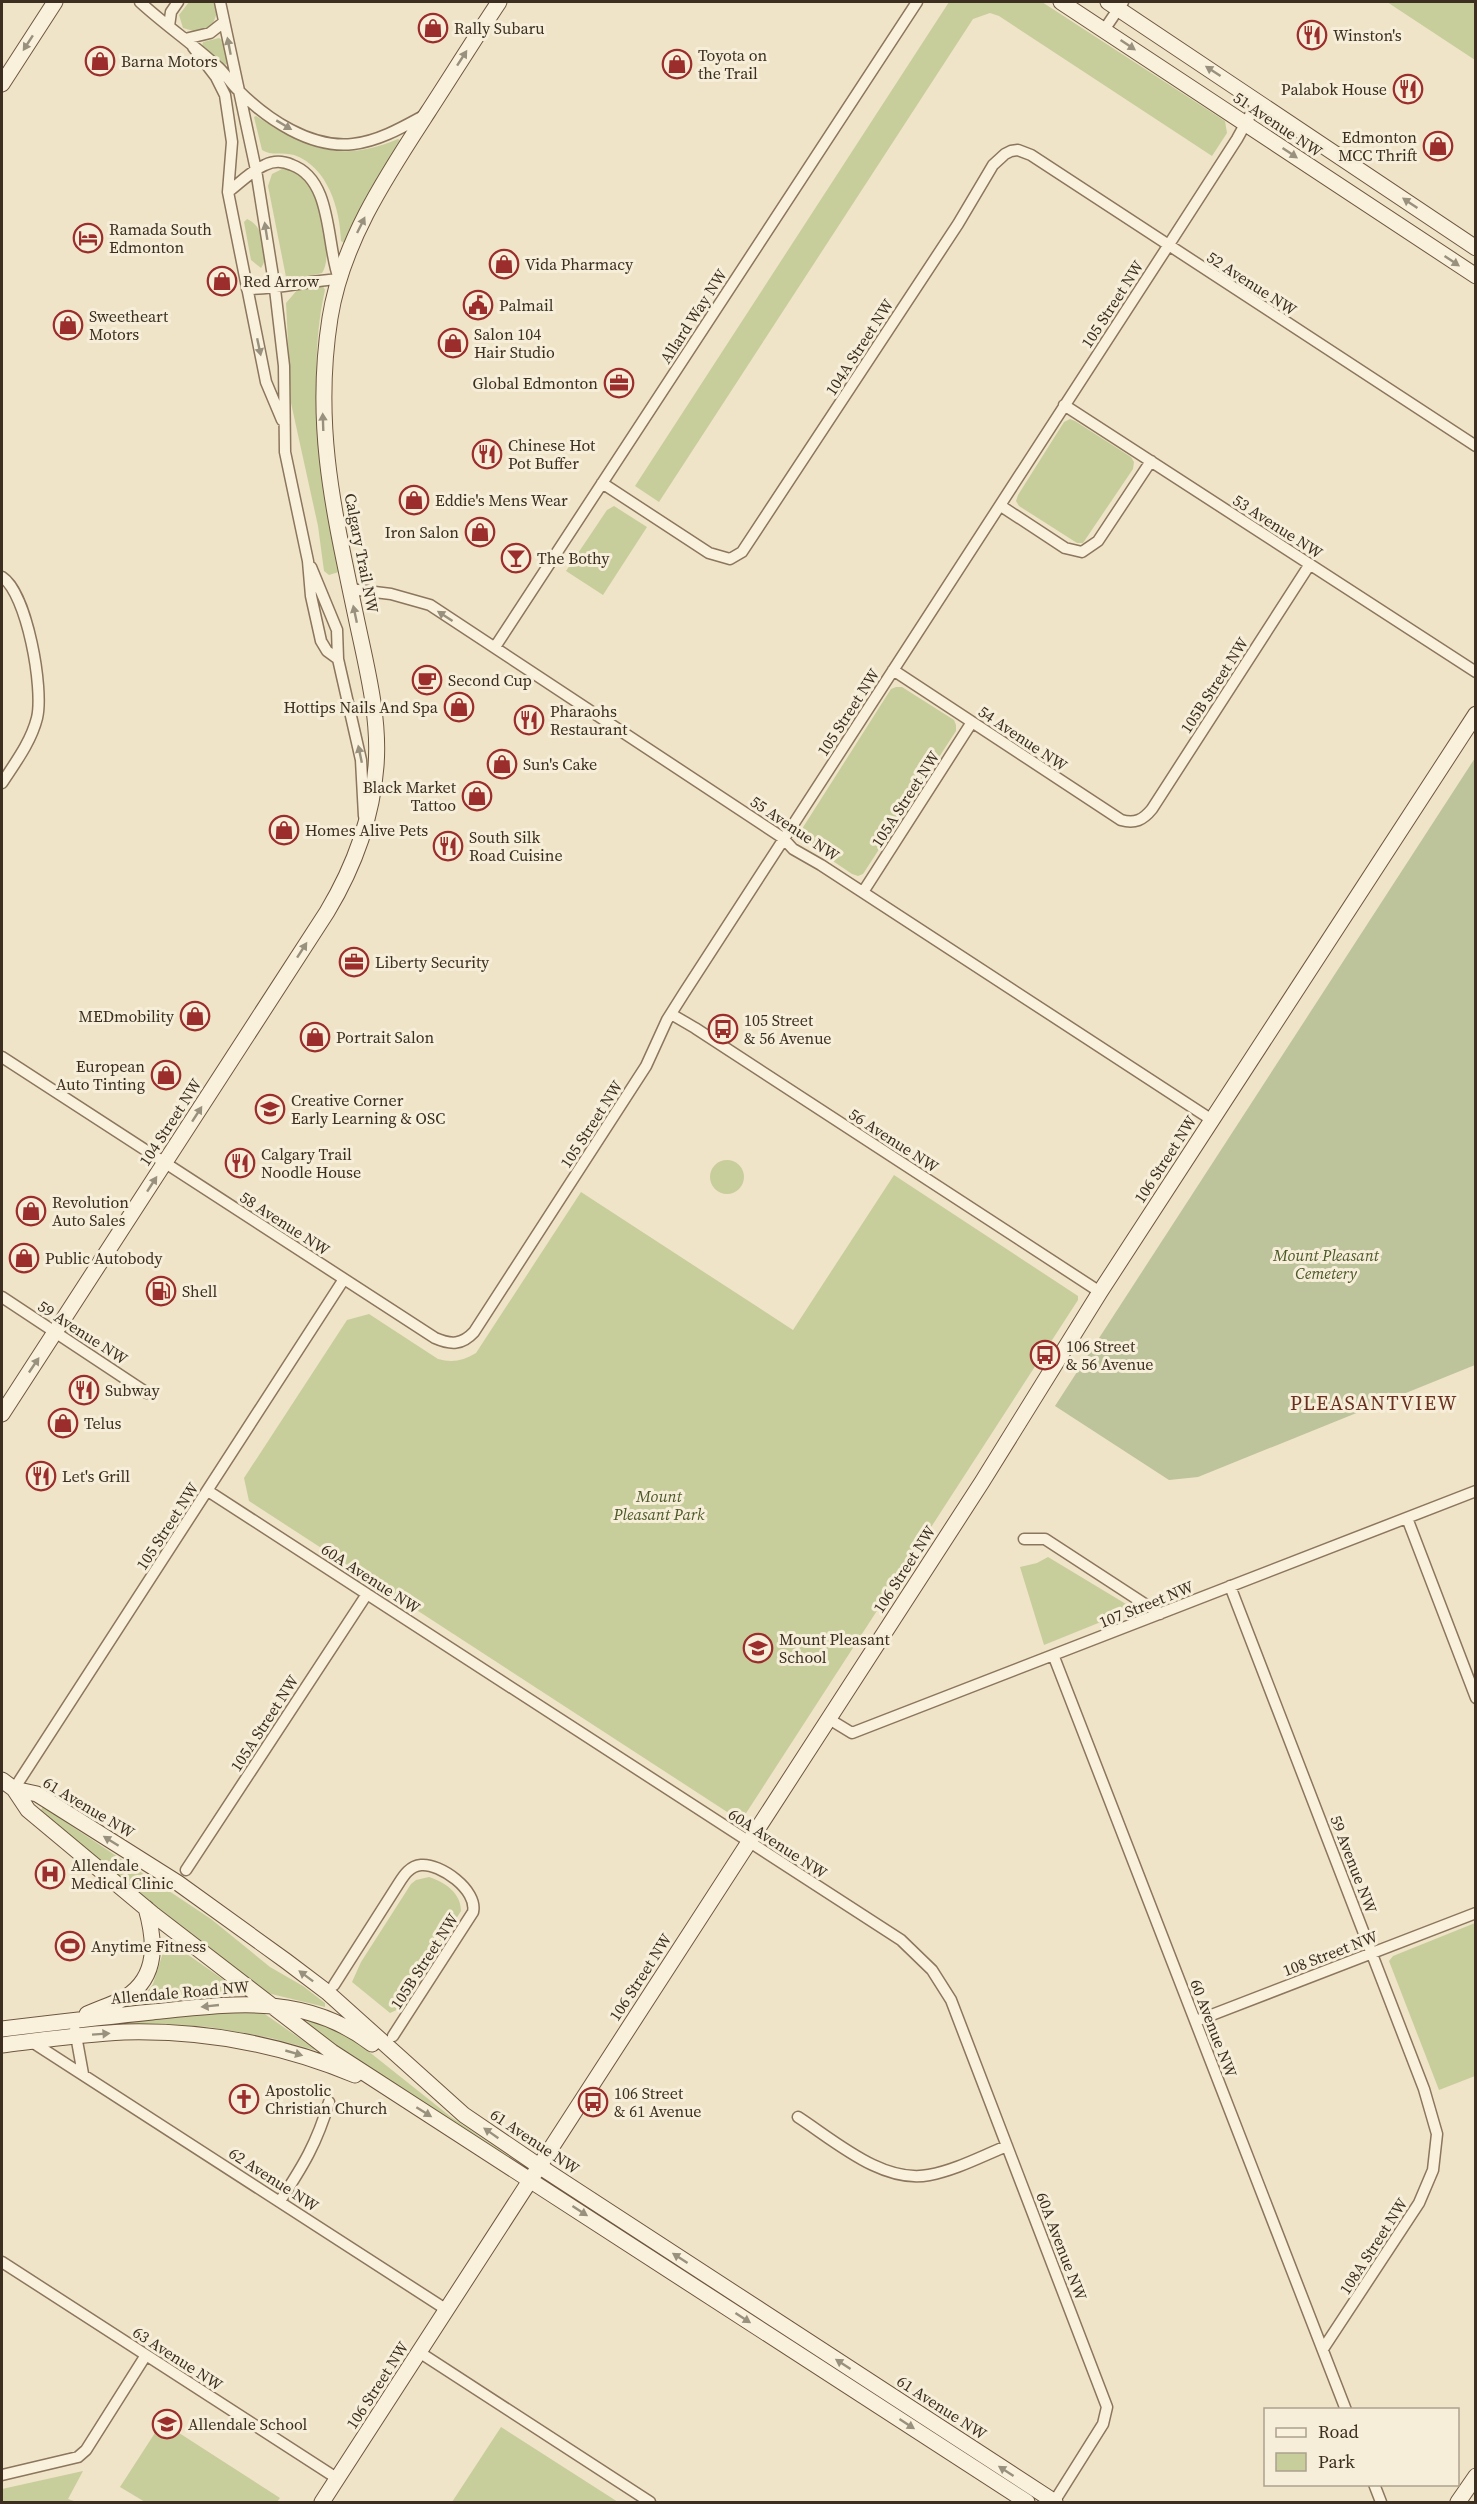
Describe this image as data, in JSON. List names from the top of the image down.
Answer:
{
  "streets": {
    "main road": [
      "51 Avenue NW",
      "Calgary Trail NW",
      "104 Street NW",
      "106 Street NW",
      "61 Avenue NW",
      "Allendale Road NW"
    ],
    "street": [
      "52 Avenue NW",
      "105 Street NW",
      "Allard Way NW",
      "104A Street NW",
      "53 Avenue NW",
      "105B Street NW",
      "54 Avenue NW",
      "105A Street NW",
      "55 Avenue NW",
      "56 Avenue NW",
      "58 Avenue NW",
      "59 Avenue NW",
      "60A Avenue NW",
      "107 Street NW",
      "108 Street NW",
      "60 Avenue NW",
      "62 Avenue NW",
      "108A Street NW",
      "63 Avenue NW"
    ]
  },
  "crossings": [
    ["51 Avenue NW", "105 Street NW"],
    ["52 Avenue NW", "105 Street NW"],
    ["52 Avenue NW", "104A Street NW"],
    ["105 Street NW", "53 Avenue NW"],
    ["105 Street NW", "54 Avenue NW"],
    ["105 Street NW", "55 Avenue NW"],
    ["105 Street NW", "56 Avenue NW"],
    ["105 Street NW", "58 Avenue NW"],
    ["105 Street NW", "60A Avenue NW"],
    ["105 Street NW", "61 Avenue NW"],
    ["Allard Way NW", "104A Street NW"],
    ["Allard Way NW", "55 Avenue NW"],
    ["53 Avenue NW", "105B Street NW"],
    ["Calgary Trail NW", "55 Avenue NW"],
    ["Calgary Trail NW", "104 Street NW"],
    ["105B Street NW", "54 Avenue NW"],
    ["54 Avenue NW", "105A Street NW"],
    ["105A Street NW", "55 Avenue NW"],
    ["105A Street NW", "60A Avenue NW"],
    ["55 Avenue NW", "106 Street NW"],
    ["104 Street NW", "58 Avenue NW"],
    ["104 Street NW", "59 Avenue NW"],
    ["56 Avenue NW", "106 Street NW"],
    ["106 Street NW", "60A Avenue NW"],
    ["106 Street NW", "107 Street NW"],
    ["106 Street NW", "61 Avenue NW"],
    ["106 Street NW", "62 Avenue NW"],
    ["106 Street NW", "63 Avenue NW"],
    ["59 Avenue NW", "107 Street NW"],
    ["59 Avenue NW", "108 Street NW"],
    ["59 Avenue NW", "108A Street NW"],
    ["60A Avenue NW", "61 Avenue NW"],
    ["107 Street NW", "60 Avenue NW"],
    ["61 Avenue NW", "Allendale Road NW"],
    ["108 Street NW", "60 Avenue NW"],
    ["60 Avenue NW", "108A Street NW"]
  ],
  "one_way": ["Calgary Trail NW", "104 Street NW"],
  "districts": ["PLEASANTVIEW"],
  "parks": ["Mount Pleasant Cemetery", "Mount Pleasant Park"],
  "places": {
    "shop": [
      "Rally Subaru",
      "Barna Motors",
      "Toyota on the Trail",
      "Edmonton MCC Thrift",
      "Vida Pharmacy",
      "Red Arrow",
      "Sweetheart Motors",
      "Salon 104 Hair Studio",
      "Eddie's Mens Wear",
      "Iron Salon",
      "Hottips Nails And Spa",
      "Sun's Cake",
      "Black Market Tattoo",
      "Homes Alive Pets",
      "MEDmobility",
      "Portrait Salon",
      "European Auto Tinting",
      "Revolution Auto Sales",
      "Public Autobody",
      "Telus"
    ],
    "restaurant": [
      "Winston's",
      "Palabok House",
      "Chinese Hot Pot Buffer",
      "Pharaohs Restaurant",
      "South Silk Road Cuisine",
      "Calgary Trail Noodle House",
      "Subway",
      "Let's Grill"
    ],
    "hotel": ["Ramada South Edmonton"],
    "public building": ["Palmail"],
    "office": ["Global Edmonton", "Liberty Security"],
    "bar": ["The Bothy"],
    "cafe": ["Second Cup"],
    "bus stop": ["105 Street & 56 Avenue", "106 Street & 56 Avenue", "106 Street & 61 Avenue"],
    "school or university": ["Creative Corner Early Learning & OSC", "Mount Pleasant School", "Allendale School"],
    "fuel station": ["Shell"],
    "hospital": ["Allendale Medical Clinic"],
    "sports": ["Anytime Fitness"],
    "church": ["Apostolic Christian Church"]
  },
  "legend": ["Road", "Park"]
}
